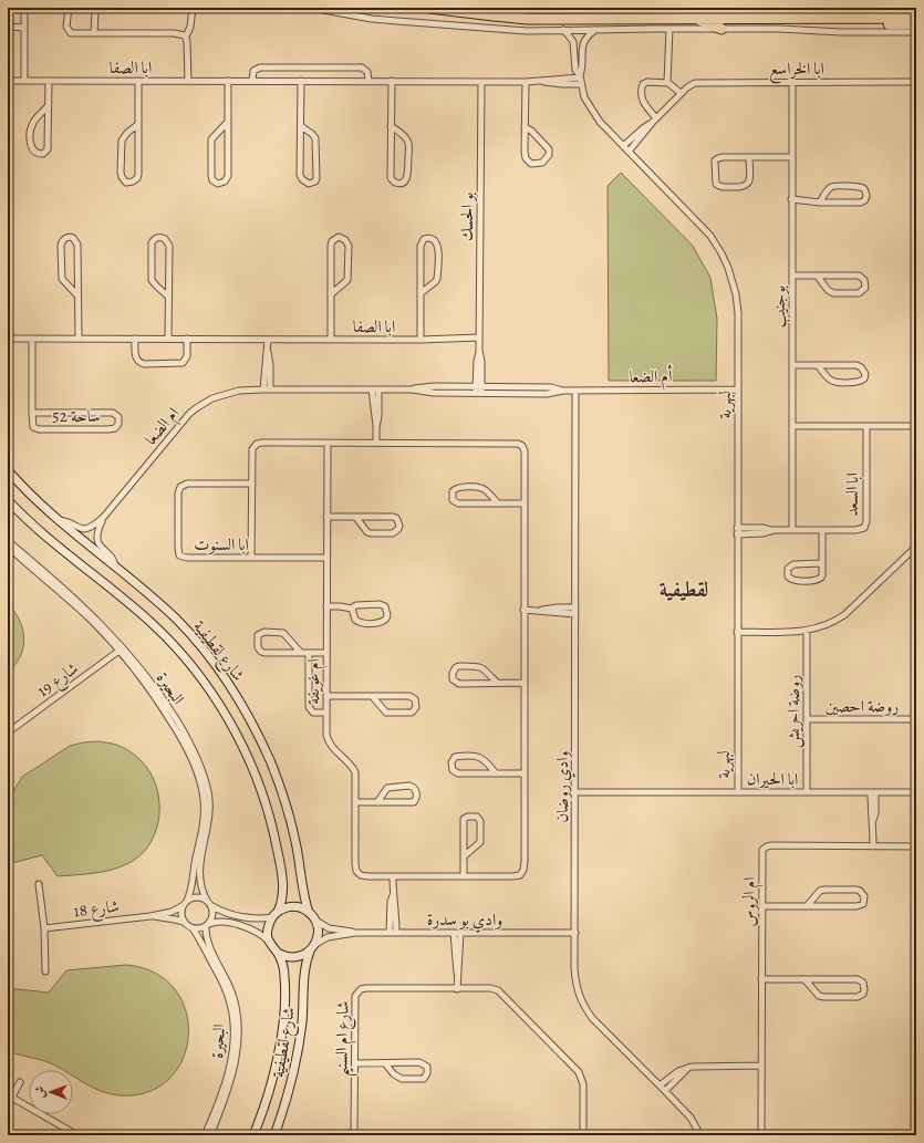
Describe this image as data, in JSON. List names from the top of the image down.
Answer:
{
  "streets": {
    "street": [
      "ابا الصفا",
      "ابا الخراسع",
      "بو الحسك",
      "بوجنيب",
      "أم الضعا",
      "لبهرية",
      "ساحة 52",
      "ام الضعا",
      "ابا السعد",
      "ابا السنوت",
      "شارع لقطيفية",
      "شارع 19",
      "ام غويفة",
      "البحيرة",
      "روضة احصين",
      "روضة احريش",
      "ابا الحيران",
      "وادي روضان",
      "ام الروس",
      "شارع 18",
      "وادي بو سدرة",
      "شارع ام السنيم"
    ]
  },
  "crossings": [
    ["ابا الصفا", "بو الحسك"],
    ["ابا الصفا", "لبهرية"],
    ["ابا الصفا", "ساحة 52"],
    ["ابا الخراسع", "بوجنيب"],
    ["ابا الخراسع", "لبهرية"],
    ["بو الحسك", "أم الضعا"],
    ["بوجنيب", "ابا السعد"],
    ["أم الضعا", "لبهرية"],
    ["أم الضعا", "ام الضعا"],
    ["أم الضعا", "وادي روضان"],
    ["لبهرية", "ابا السعد"],
    ["لبهرية", "ابا الحيران"],
    ["ام الضعا", "شارع لقطيفية"],
    ["ابا السنوت", "ام غويفة"],
    ["شارع لقطيفية", "وادي بو سدرة"],
    ["شارع 19", "البحيرة"],
    ["البحيرة", "شارع 18"],
    ["روضة احصين", "روضة احريش"],
    ["روضة احريش", "ابا الحيران"],
    ["ابا الحيران", "وادي روضان"],
    ["وادي روضان", "وادي بو سدرة"]
  ],
  "districts": ["لقطيفية"],
  "north": "left"
}
